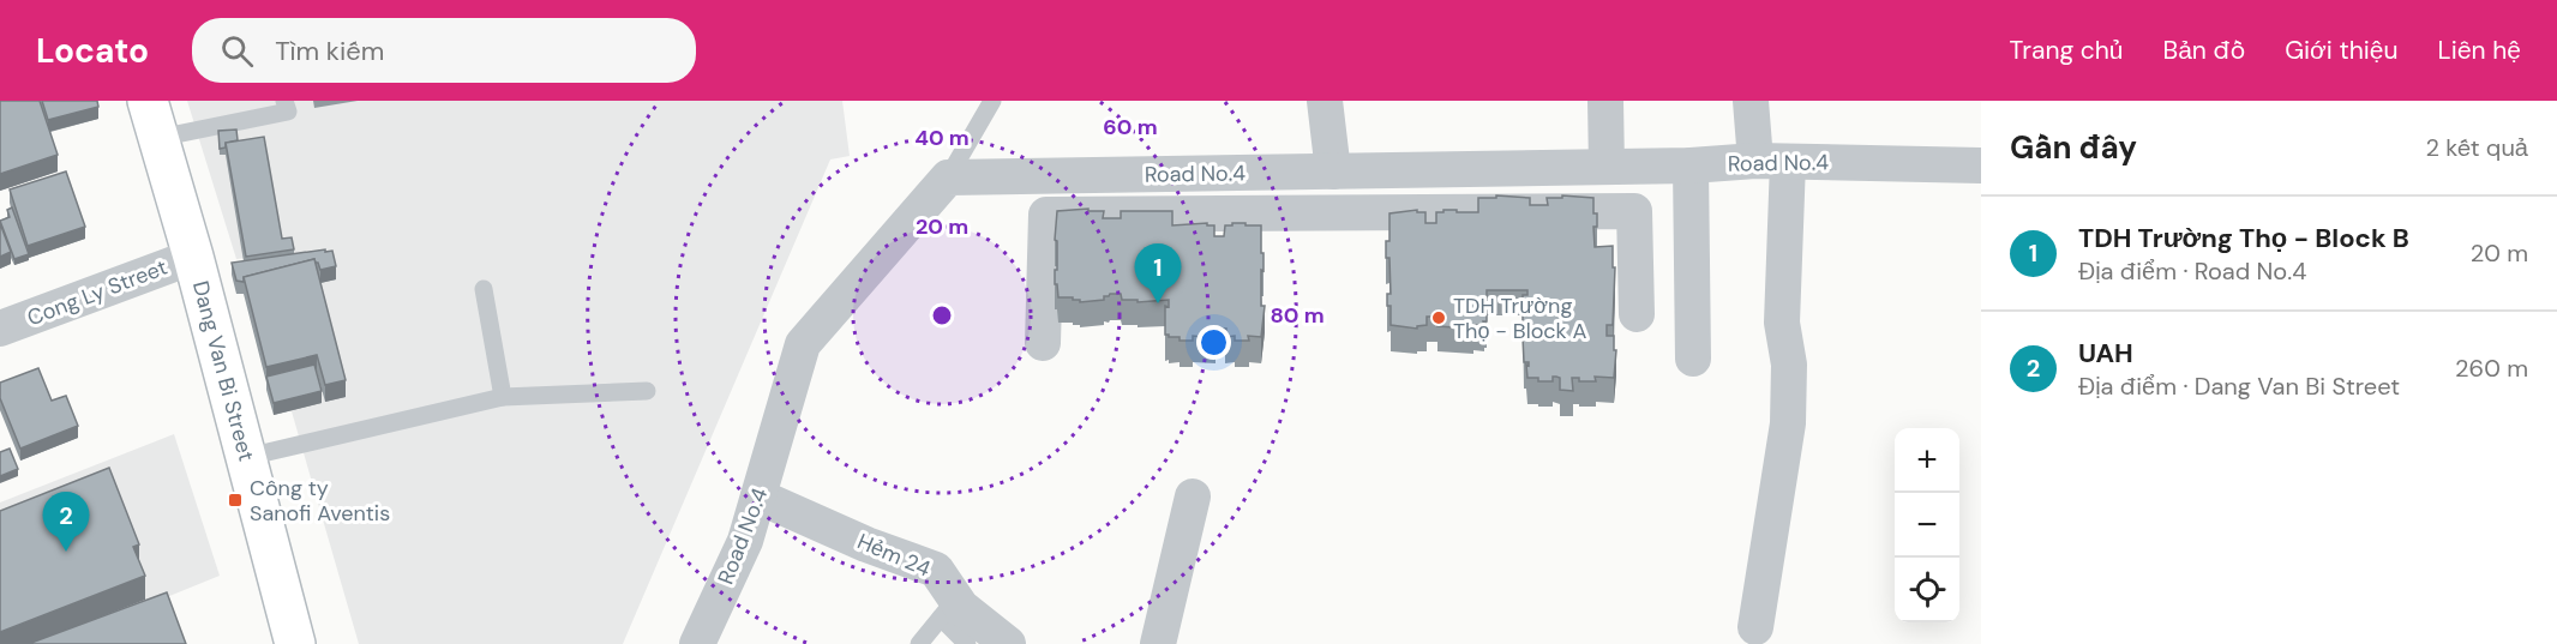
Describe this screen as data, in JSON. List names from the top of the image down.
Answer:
{
  "streets": {
    "main road": ["Dang Van Bi Street"],
    "street": ["Road No.4", "Cong Ly Street", "Hẻm 24"]
  },
  "crossings": [
    ["Road No.4", "Hẻm 24"],
    ["Cong Ly Street", "Dang Van Bi Street"]
  ],
  "places": {
    "other": ["TDH Trường Thọ - Block A"],
    "transit": ["Công ty Sanofi Aventis"]
  },
  "page": {
    "header": "Locato",
    "search": "Tìm kiếm",
    "nav": [
      "Trang chủ",
      "Bản đồ",
      "Giới thiệu",
      "Liên hệ"
    ],
    "heading": ["Gần đây", "2 kết quả"],
    "list": [
      {
        "mark": "1",
        "name": "TDH Trường Thọ - Block B",
        "note": "Địa điểm · Road No.4",
        "value": "20 m"
      },
      {
        "mark": "2",
        "name": "UAH",
        "note": "Địa điểm · Dang Van Bi Street",
        "value": "260 m"
      }
    ],
    "pins": ["1", "2"],
    "map_buttons": ["+", "−"]
  },
  "rings": [
    "60 m",
    "40 m",
    "20 m",
    "80 m"
  ]
}
